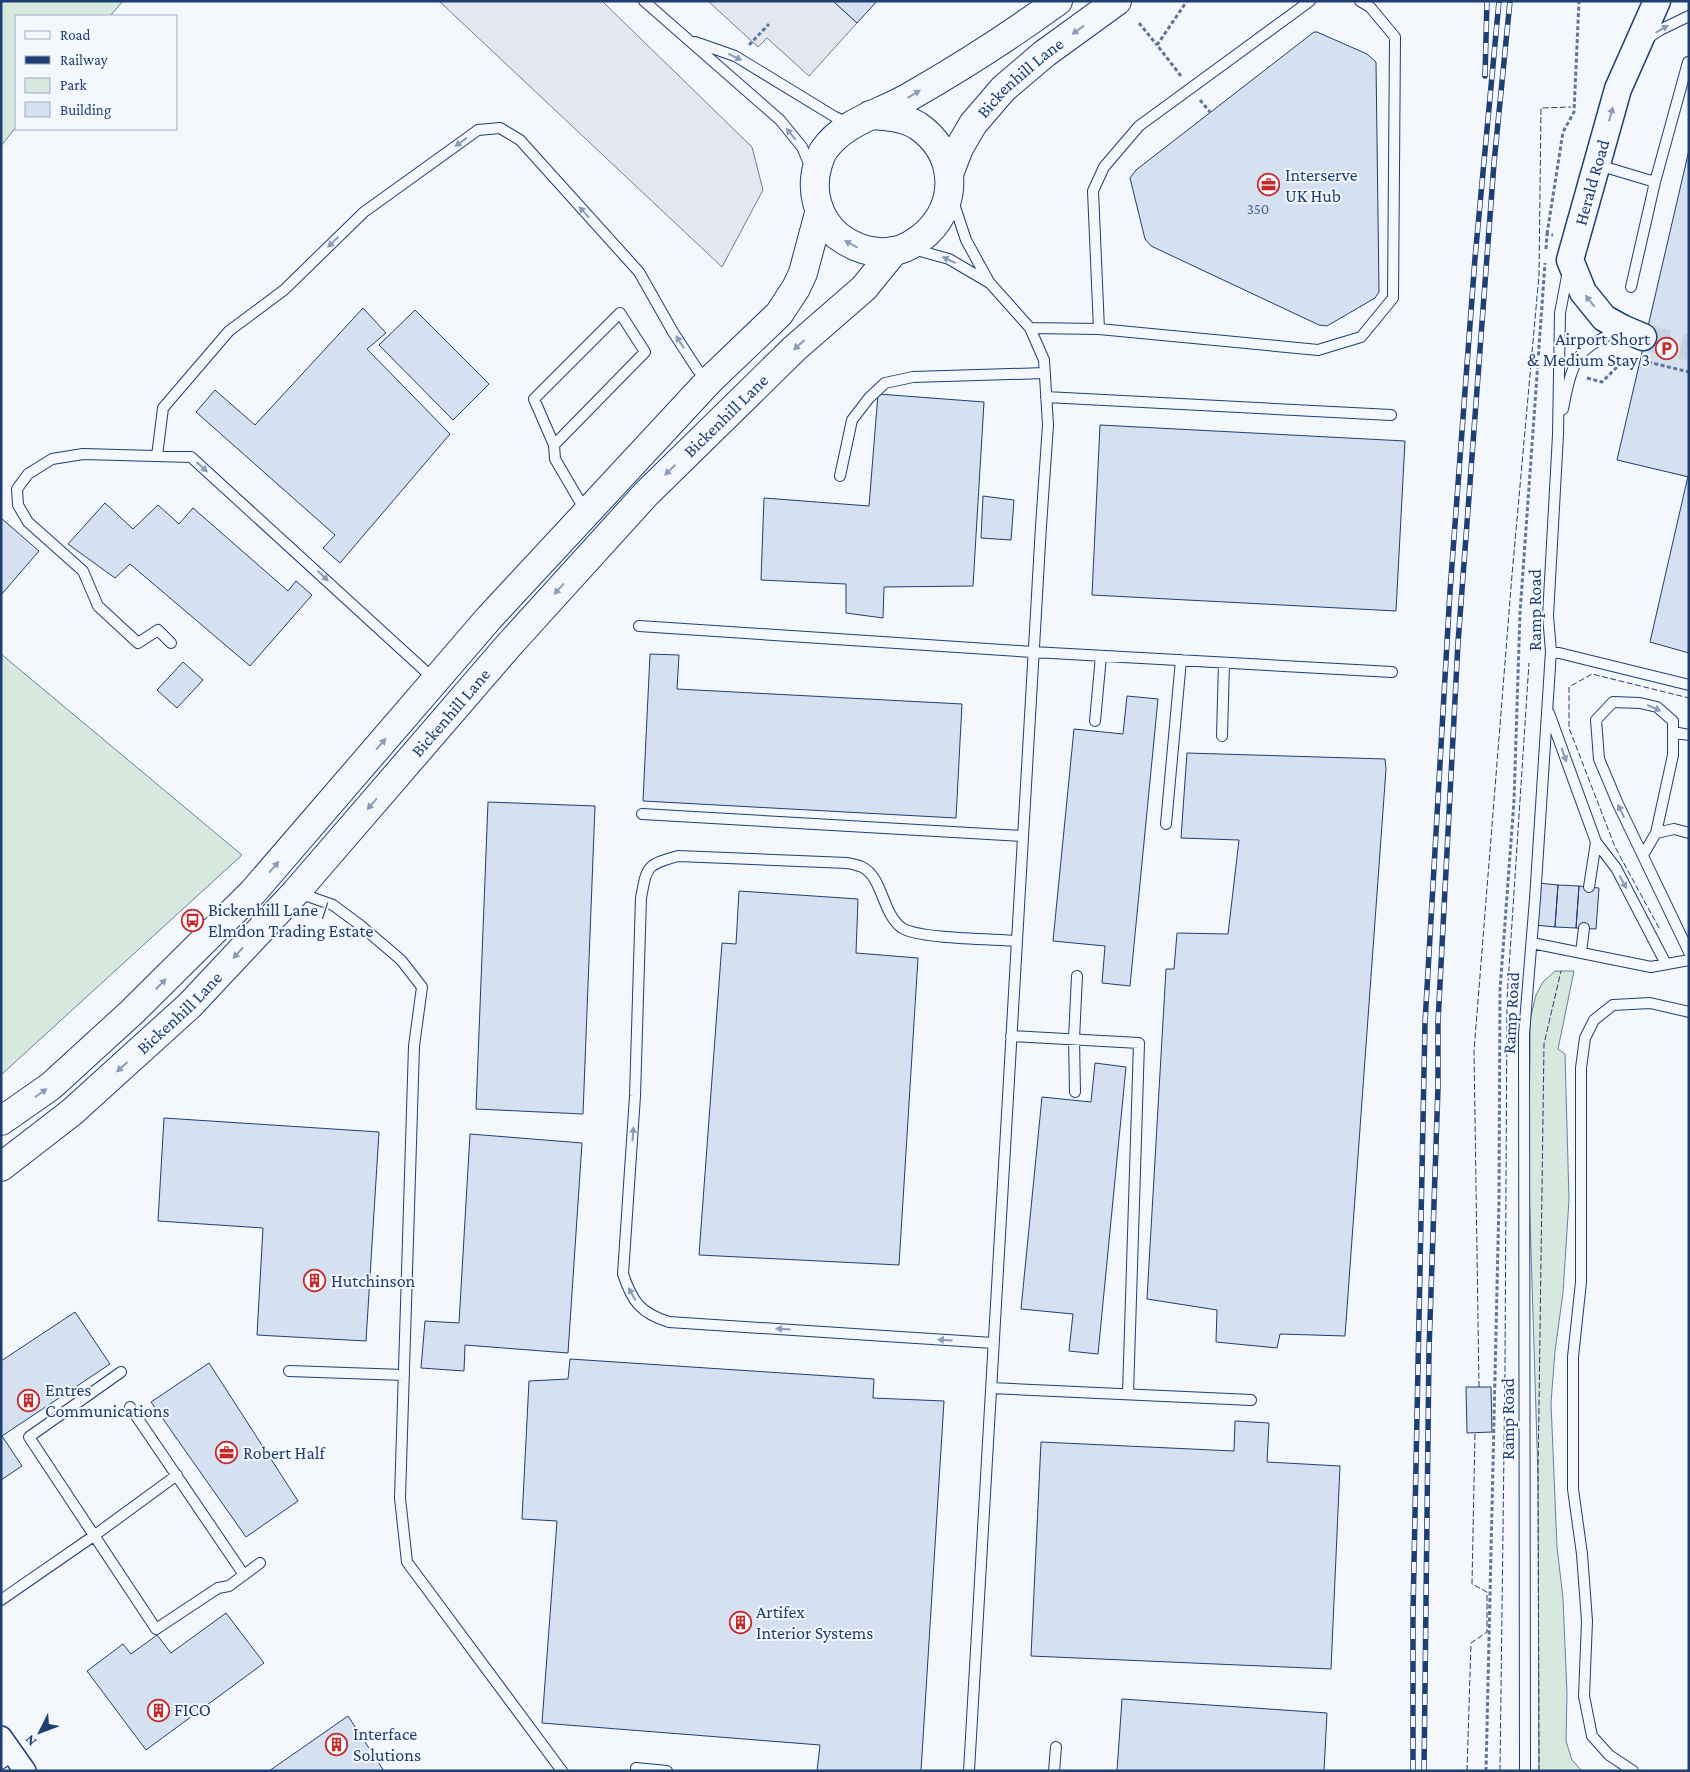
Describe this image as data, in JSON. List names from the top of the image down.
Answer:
{
  "streets": {
    "main road": ["Bickenhill Lane"],
    "street": ["Herald Road"],
    "lane": ["Ramp Road"]
  },
  "crossings": [
    ["Herald Road", "Ramp Road"]
  ],
  "one_way": ["Herald Road"],
  "places": {
    "office": ["Interserve UK Hub", "Robert Half"],
    "parking": ["Airport Short & Medium Stay 3"],
    "bus stop": ["Bickenhill Lane / Elmdon Trading Estate"],
    "building": [
      "Hutchinson",
      "Entres Communications",
      "Artifex Interior Systems",
      "FICO",
      "Interface Solutions"
    ]
  },
  "house_numbers": ["350"],
  "legend": [
    "Road",
    "Railway",
    "Park",
    "Building"
  ],
  "north": "bottom left"
}
